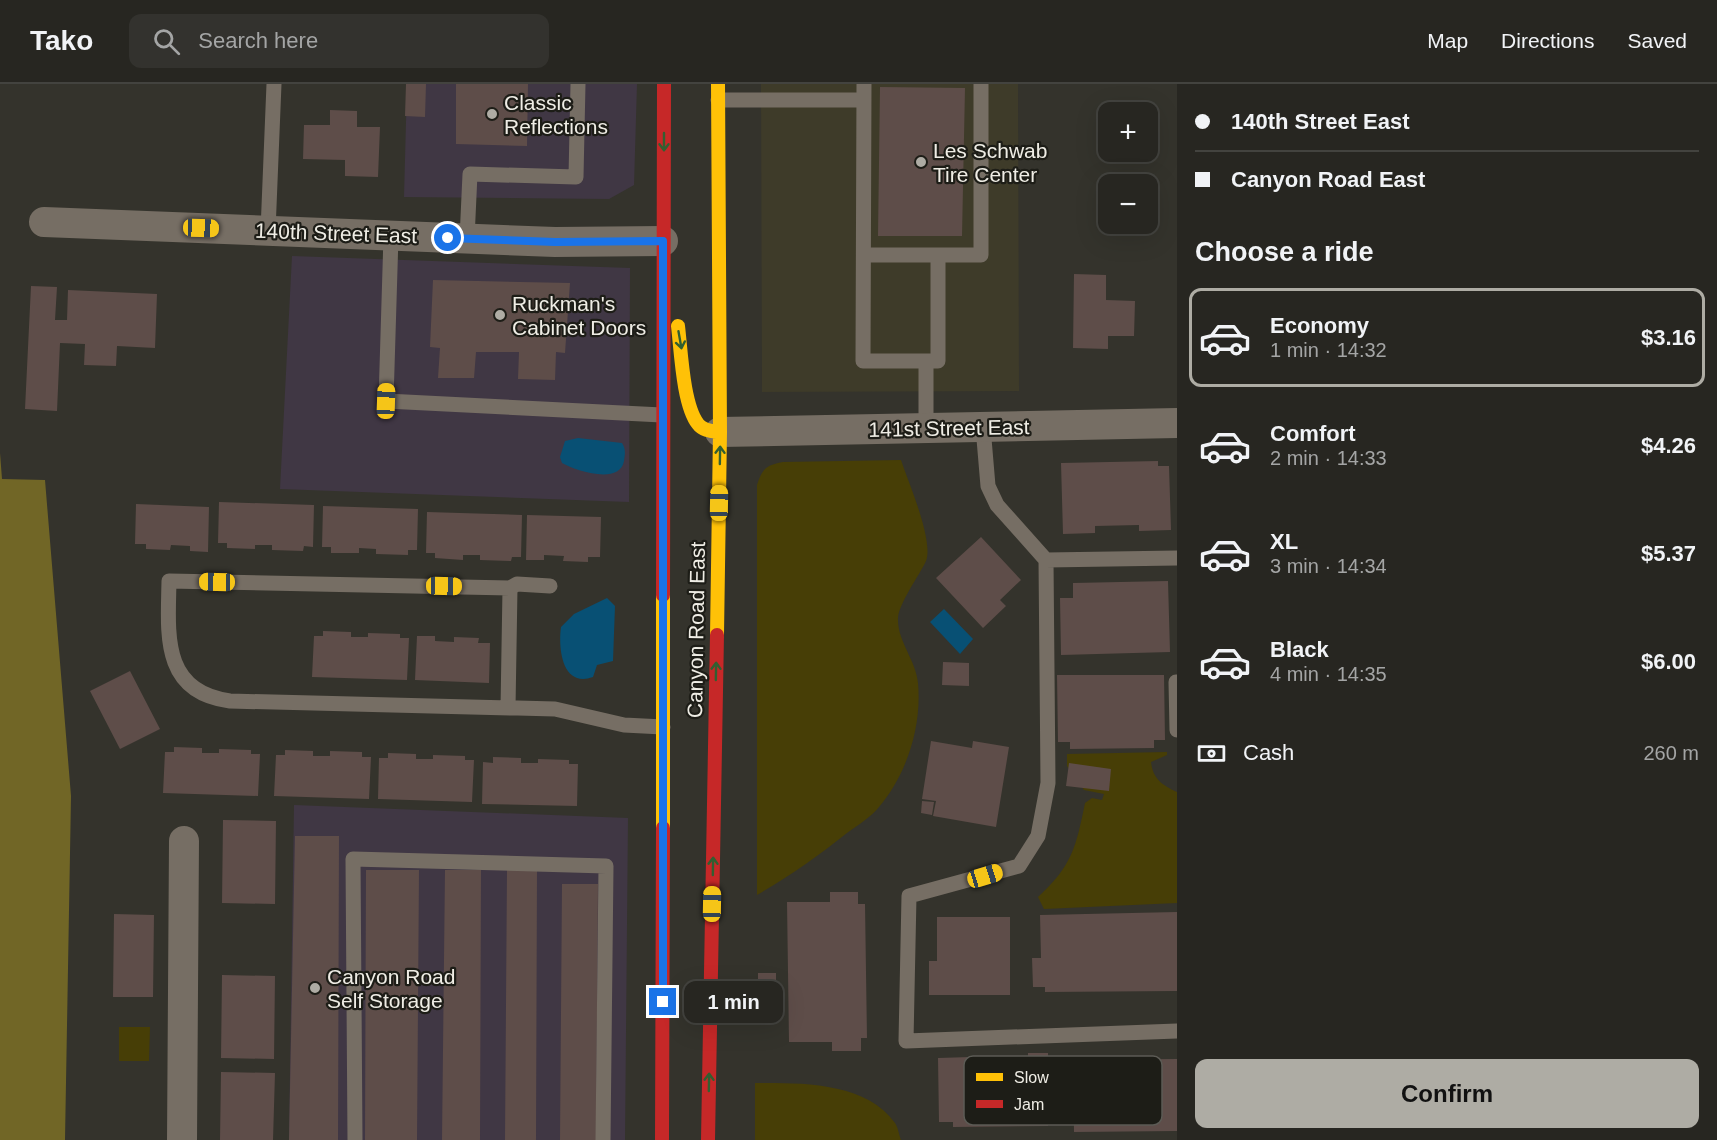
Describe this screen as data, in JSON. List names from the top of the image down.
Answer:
{
  "streets": {
    "main road": ["Canyon Road East"],
    "street": ["140th Street East", "141st Street East"]
  },
  "crossings": [
    ["140th Street East", "Canyon Road East"],
    ["141st Street East", "Canyon Road East"]
  ],
  "places": [
    "Classic Reflections",
    "Les Schwab Tire Center",
    "Ruckman's Cabinet Doors",
    "Canyon Road Self Storage"
  ],
  "legend": ["Slow", "Jam"],
  "page": {
    "header": "Tako",
    "search": "Search here",
    "nav": ["Map", "Directions", "Saved"],
    "banner": ["140th Street East", "Canyon Road East"],
    "map_buttons": ["+", "−"],
    "heading": "Choose a ride",
    "list": [
      {
        "name": "Economy",
        "note": "1 min · 14:32",
        "value": "$3.16"
      },
      {
        "name": "Comfort",
        "note": "2 min · 14:33",
        "value": "$4.26"
      },
      {
        "name": "XL",
        "note": "3 min · 14:34",
        "value": "$5.37"
      },
      {
        "name": "Black",
        "note": "4 min · 14:35",
        "value": "$6.00"
      }
    ],
    "pay": ["Cash", "260 m"],
    "bubble": "1 min",
    "buttons": "Confirm"
  }
}
